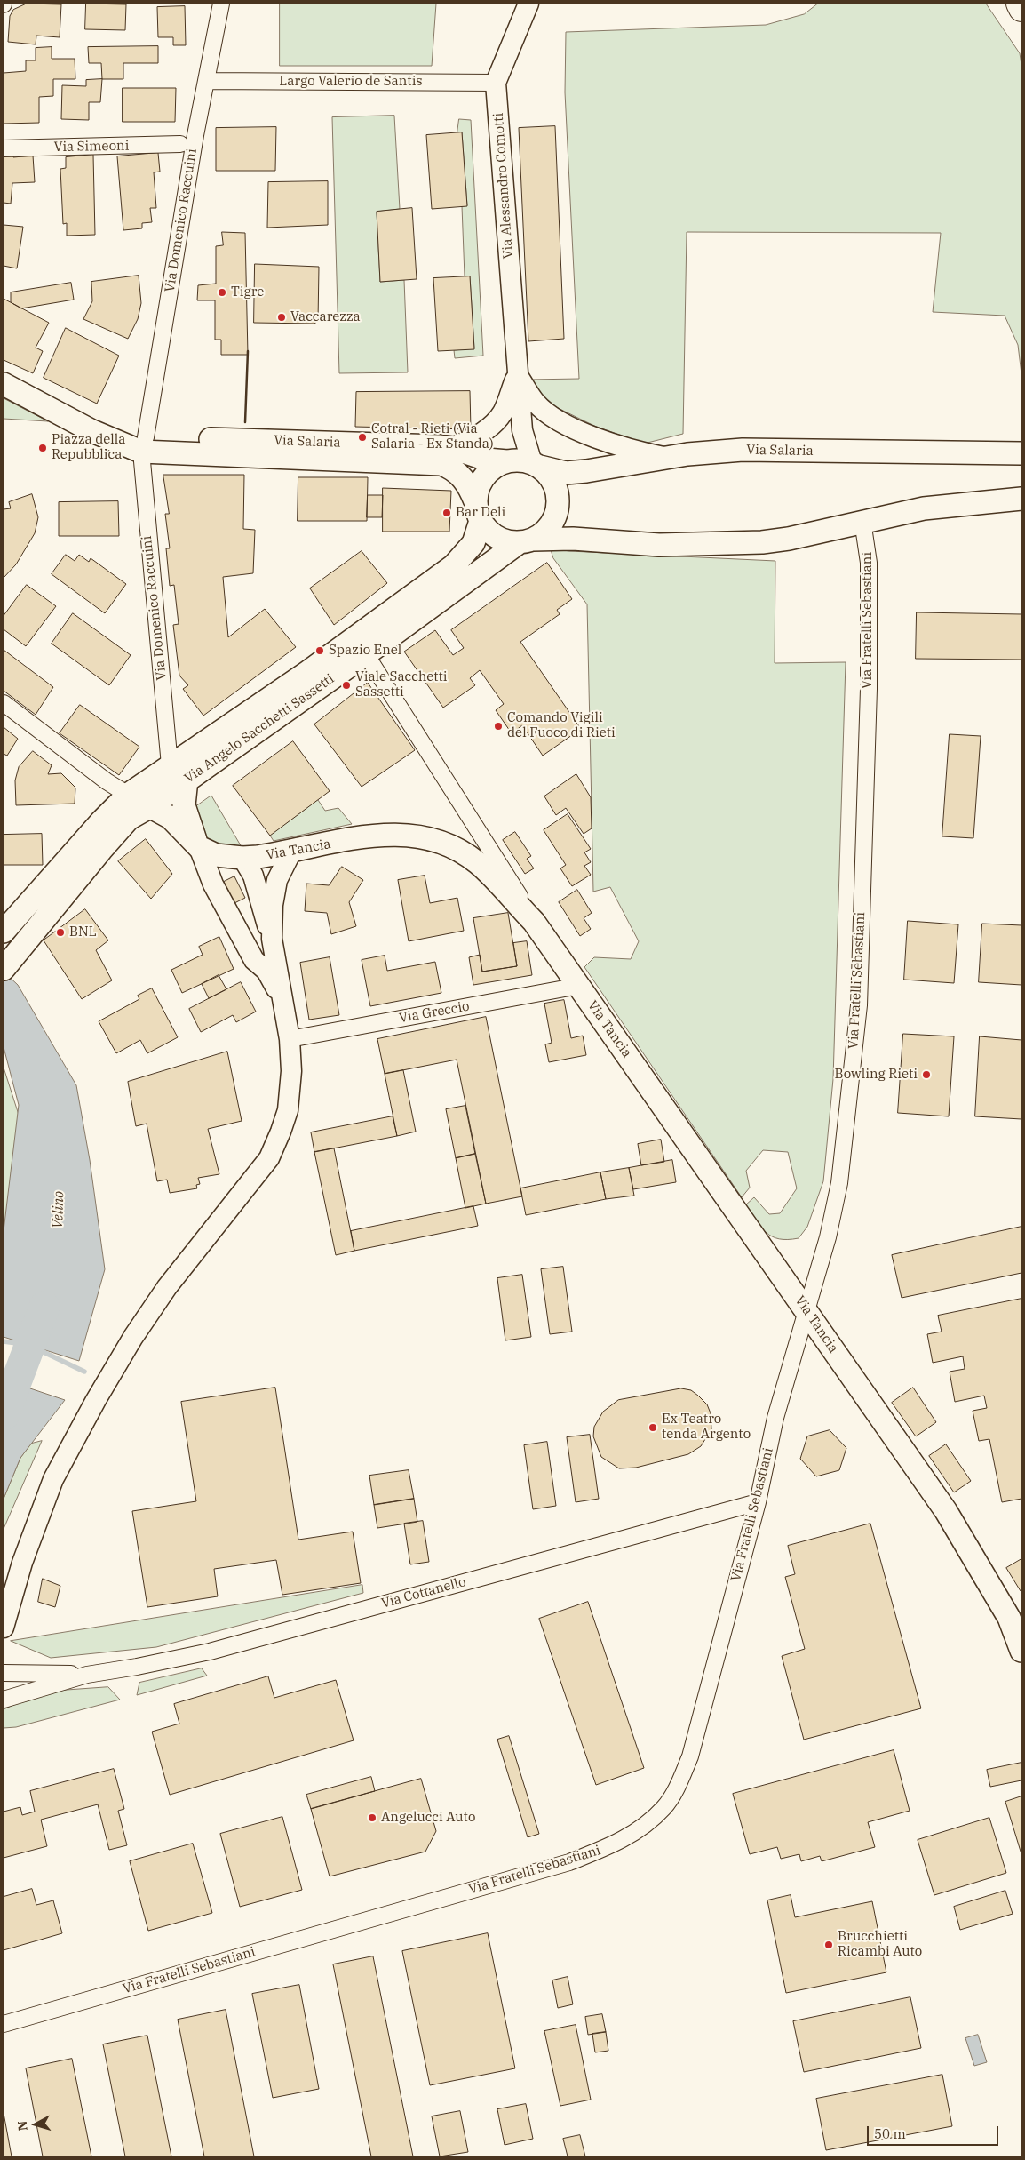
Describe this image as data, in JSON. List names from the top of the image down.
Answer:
{
  "streets": {
    "main road": ["Via Salaria", "Via Angelo Sacchetti Sassetti", "Via Tancia"],
    "street": [
      "Largo Valerio de Santis",
      "Via Simeoni",
      "Via Alessandro Comotti",
      "Via Domenico Raccuini",
      "Via Fratelli Sebastiani",
      "Via Greccio",
      "Via Cottanello"
    ]
  },
  "crossings": [
    ["Largo Valerio de Santis", "Via Alessandro Comotti"],
    ["Largo Valerio de Santis", "Via Domenico Raccuini"],
    ["Via Alessandro Comotti", "Via Salaria"],
    ["Via Alessandro Comotti", "Via Angelo Sacchetti Sassetti"],
    ["Via Domenico Raccuini", "Via Salaria"],
    ["Via Domenico Raccuini", "Via Angelo Sacchetti Sassetti"],
    ["Via Salaria", "Via Angelo Sacchetti Sassetti"],
    ["Via Fratelli Sebastiani", "Via Tancia"],
    ["Via Fratelli Sebastiani", "Via Cottanello"],
    ["Via Angelo Sacchetti Sassetti", "Via Tancia"],
    ["Via Tancia", "Via Greccio"]
  ],
  "water": ["Velino"],
  "places": [
    "Tigre",
    "Vaccarezza",
    "Cotral - Rieti (Via Salaria - Ex Standa)",
    "Piazza della Repubblica",
    "Bar Deli",
    "Spazio Enel",
    "Viale Sacchetti Sassetti",
    "Comando Vigili del Fuoco di Rieti",
    "BNL",
    "Bowling Rieti",
    "Ex Teatro tenda Argento",
    "Angelucci Auto",
    "Brucchietti Ricambi Auto"
  ],
  "scale_bar": "50 m",
  "north": "left"
}
